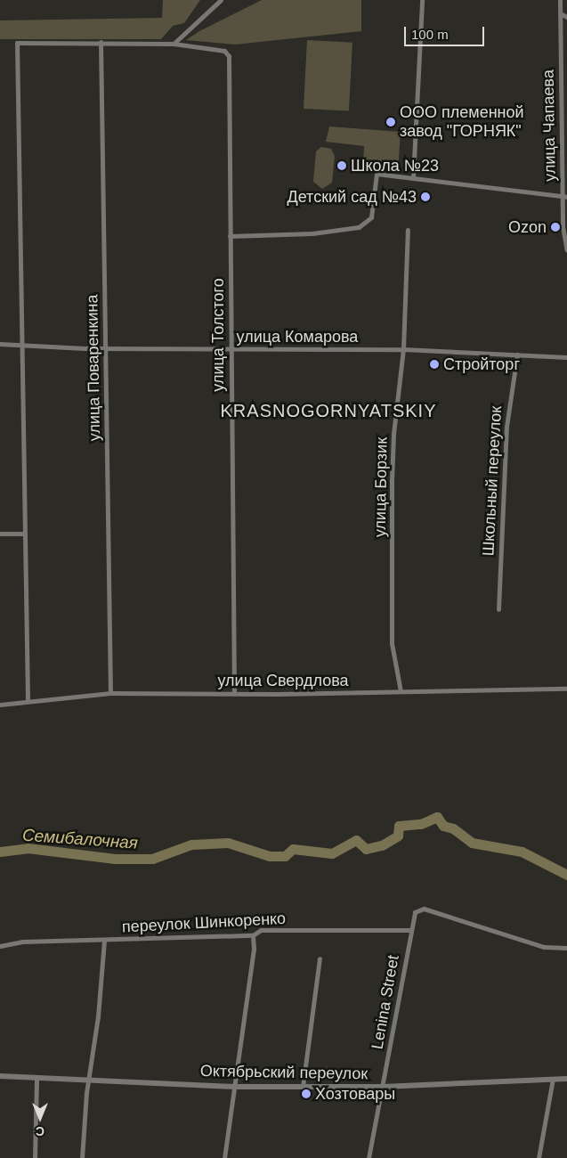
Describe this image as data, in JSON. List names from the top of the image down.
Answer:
{
  "streets": {
    "street": [
      "улица Чапаева",
      "улица Толстого",
      "улица Комарова",
      "улица Поваренкина",
      "Школьный переулок",
      "улица Борзик",
      "улица Свердлова",
      "переулок Шинкоренко",
      "Lenina Street",
      "Октябрьский переулок"
    ]
  },
  "crossings": [
    ["улица Толстого", "улица Комарова"],
    ["улица Толстого", "улица Свердлова"],
    ["улица Комарова", "улица Поваренкина"],
    ["улица Комарова", "Школьный переулок"],
    ["улица Комарова", "улица Борзик"],
    ["улица Поваренкина", "улица Свердлова"],
    ["улица Борзик", "улица Свердлова"],
    ["переулок Шинкоренко", "Lenina Street"],
    ["Lenina Street", "Октябрьский переулок"]
  ],
  "districts": ["KRASNOGORNYATSKIY"],
  "water": ["Семибалочная"],
  "places": [
    "ООО племенной завод \"ГОРНЯК\"",
    "Школа №23",
    "Детский сад №43",
    "Ozon",
    "Стройторг",
    "Хозтовары"
  ],
  "scale_bar": "100 m",
  "north": "bottom"
}
